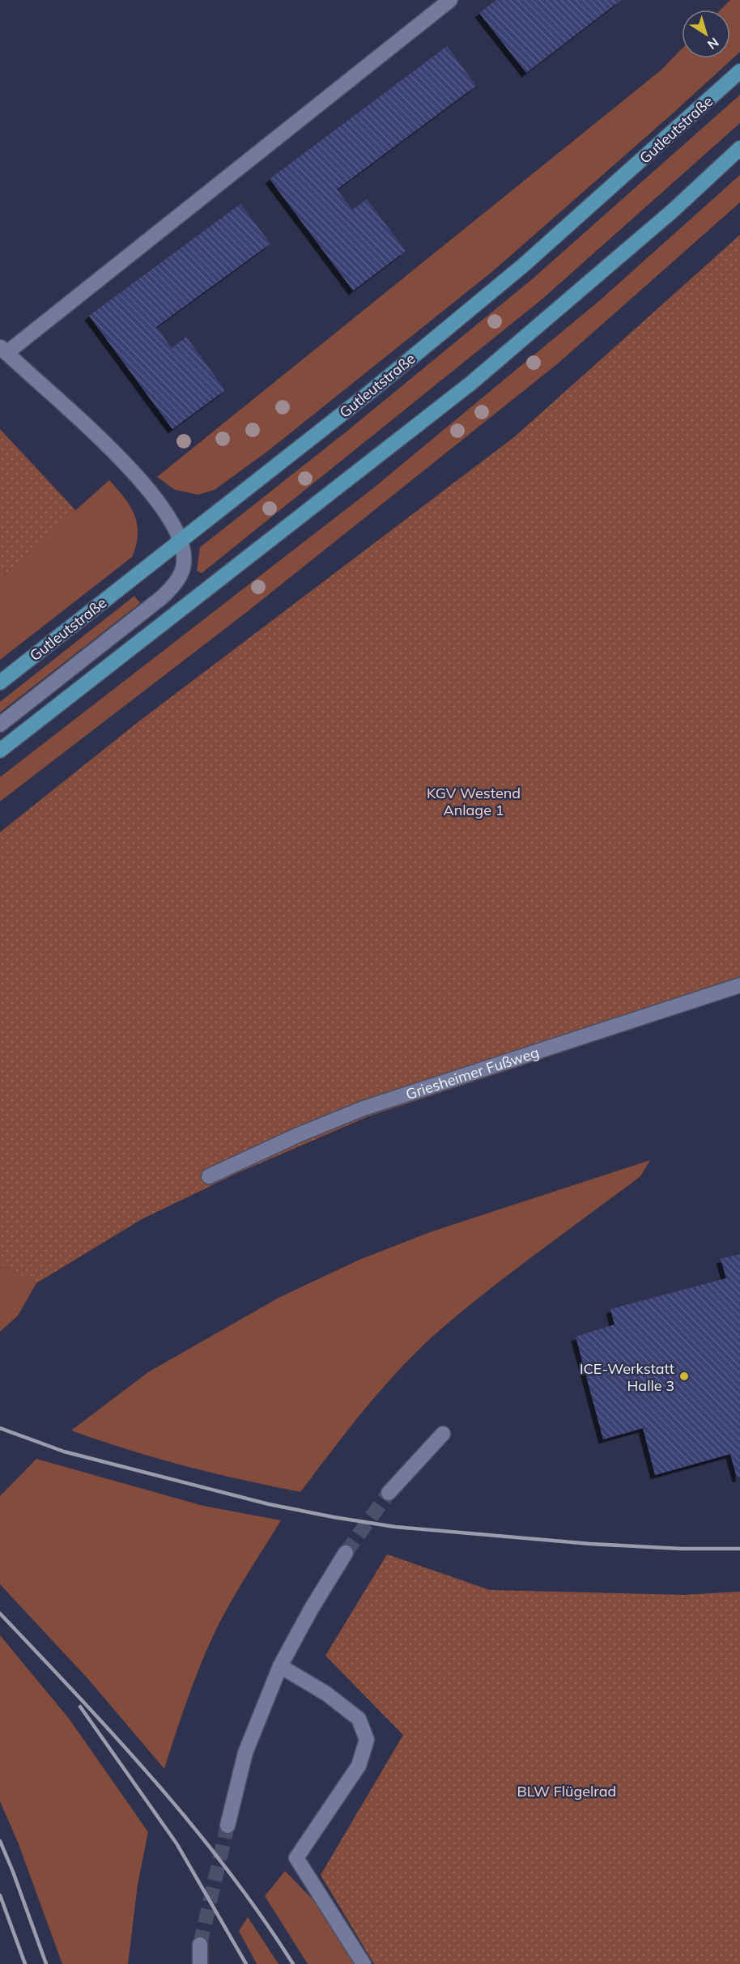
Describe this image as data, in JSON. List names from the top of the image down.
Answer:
{
  "streets": {
    "main road": ["Gutleutstraße"],
    "street": ["Griesheimer Fußweg"]
  },
  "parks": ["KGV Westend Anlage 1", "BLW Flügelrad"],
  "places": ["ICE-Werkstatt Halle 3"],
  "north": "bottom right"
}
